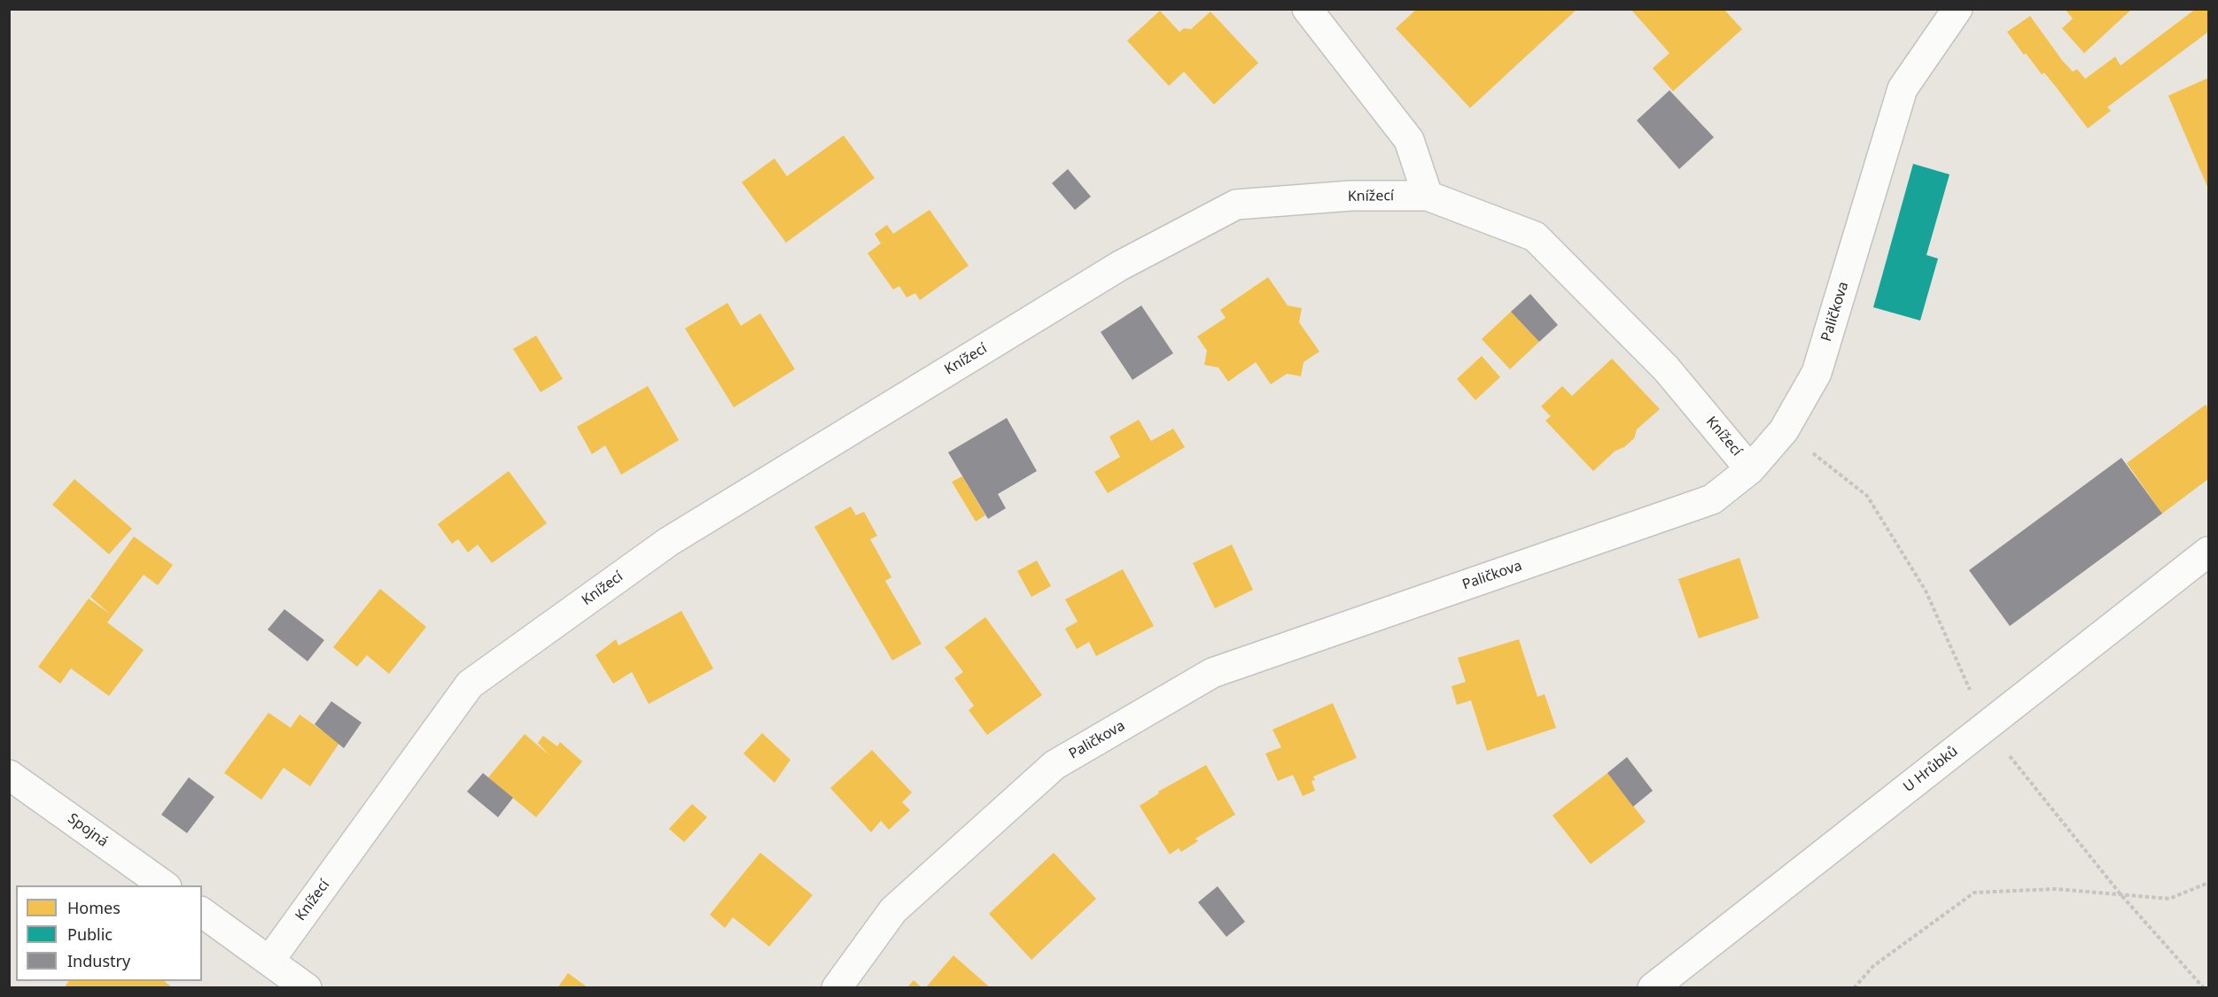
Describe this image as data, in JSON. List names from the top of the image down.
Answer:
{
  "streets": {
    "street": [
      "Knížecí",
      "Paličkova",
      "U Hrůbků",
      "Spojná"
    ]
  },
  "crossings": [
    ["Knížecí", "Paličkova"]
  ],
  "legend": ["Homes", "Public", "Industry"]
}
